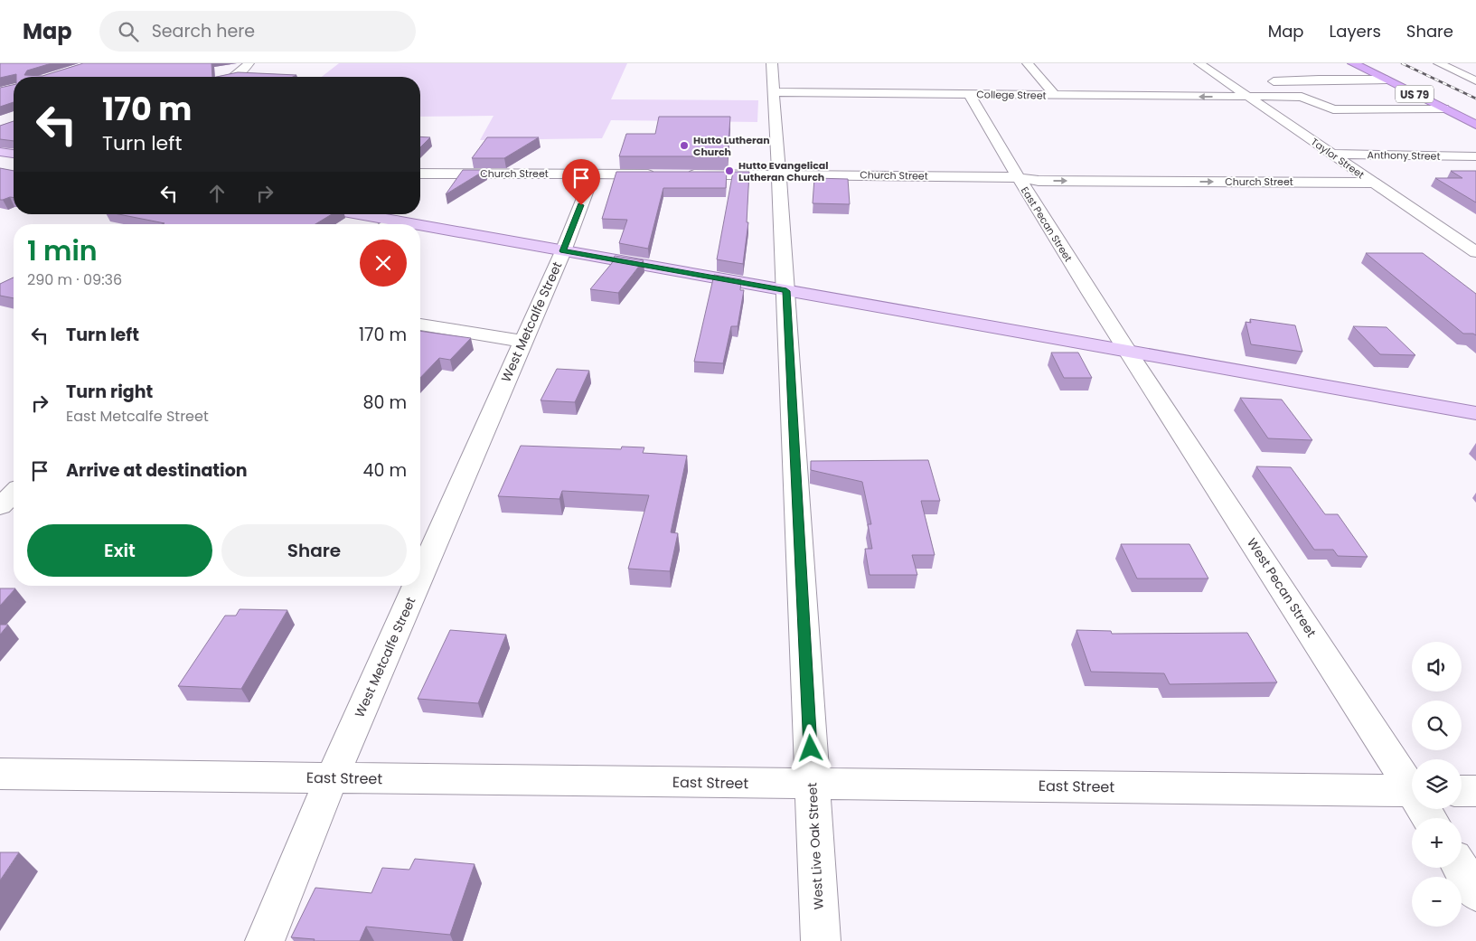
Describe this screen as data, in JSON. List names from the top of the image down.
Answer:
{
  "streets": {
    "highway": ["US 79"],
    "street": [
      "College Street",
      "Anthony Street",
      "Taylor Street",
      "Church Street",
      "East Pecan Street",
      "West Metcalfe Street",
      "West Pecan Street",
      "East Street",
      "West Live Oak Street"
    ]
  },
  "crossings": [
    ["US 79", "College Street"],
    ["College Street", "Taylor Street"],
    ["College Street", "East Pecan Street"],
    ["College Street", "West Live Oak Street"],
    ["Anthony Street", "Taylor Street"],
    ["Taylor Street", "Church Street"],
    ["Church Street", "East Pecan Street"],
    ["Church Street", "West Metcalfe Street"],
    ["Church Street", "West Live Oak Street"],
    ["East Pecan Street", "West Pecan Street"],
    ["West Metcalfe Street", "East Street"],
    ["East Street", "West Live Oak Street"]
  ],
  "places": ["Hutto Lutheran Church", "Hutto Evangelical Lutheran Church"],
  "page": {
    "header": "Map",
    "search": "Search here",
    "nav": ["Map", "Layers", "Share"],
    "turn": ["170 m", "Turn left"],
    "heading": ["1 min", "290 m · 09:36"],
    "list": [
      {
        "name": "Turn left",
        "value": "170 m"
      },
      {
        "name": "Turn right",
        "note": "East Metcalfe Street",
        "value": "80 m"
      },
      {
        "name": "Arrive at destination",
        "value": "40 m"
      }
    ],
    "buttons": ["Exit", "Share"],
    "map_buttons": ["+", "−"]
  }
}
